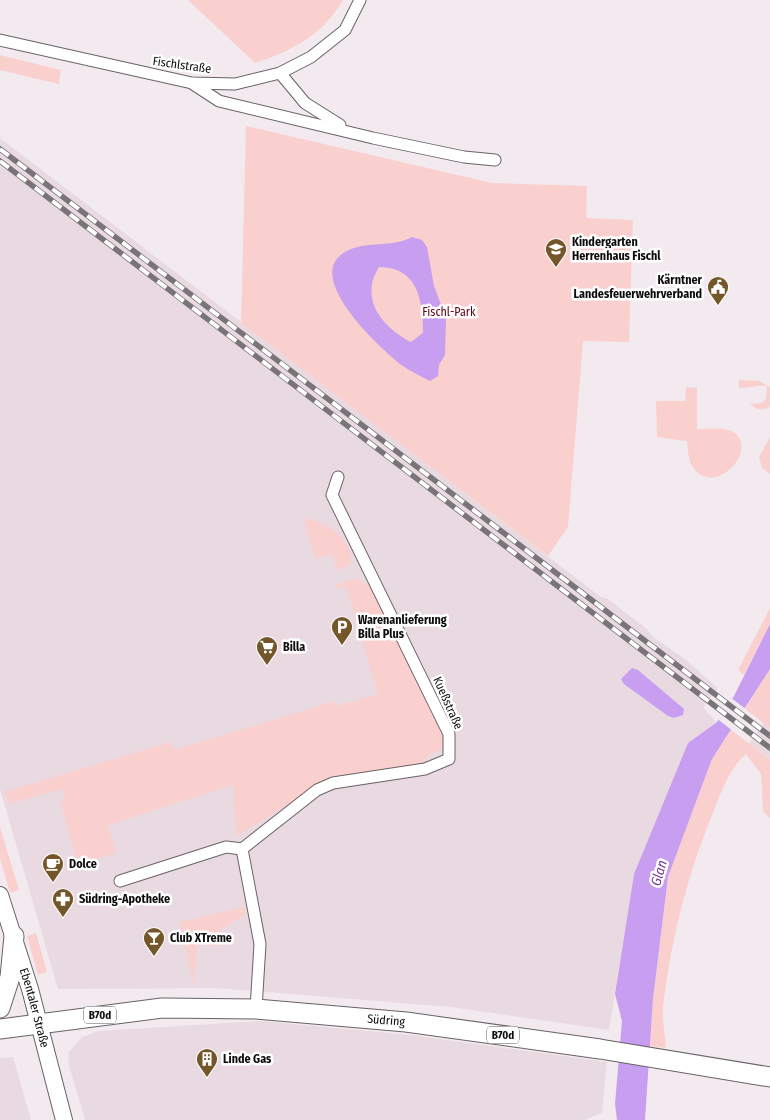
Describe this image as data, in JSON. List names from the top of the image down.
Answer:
{
  "streets": {
    "main road": ["Ebentaler Straße", "B70d", "Südring"],
    "street": ["Fischlstraße", "Kueßstraße"]
  },
  "crossings": [
    ["Ebentaler Straße", "Südring"]
  ],
  "water": ["Glan"],
  "parks": ["Fischl-Park"],
  "places": {
    "school or university": ["Kindergarten Herrenhaus Fischl"],
    "public building": ["Kärntner Landesfeuerwehrverband"],
    "parking": ["Warenanlieferung Billa Plus"],
    "supermarket": ["Billa"],
    "cafe": ["Dolce"],
    "pharmacy": ["Südring-Apotheke"],
    "bar": ["Club XTreme"],
    "building": ["Linde Gas"]
  }
}
